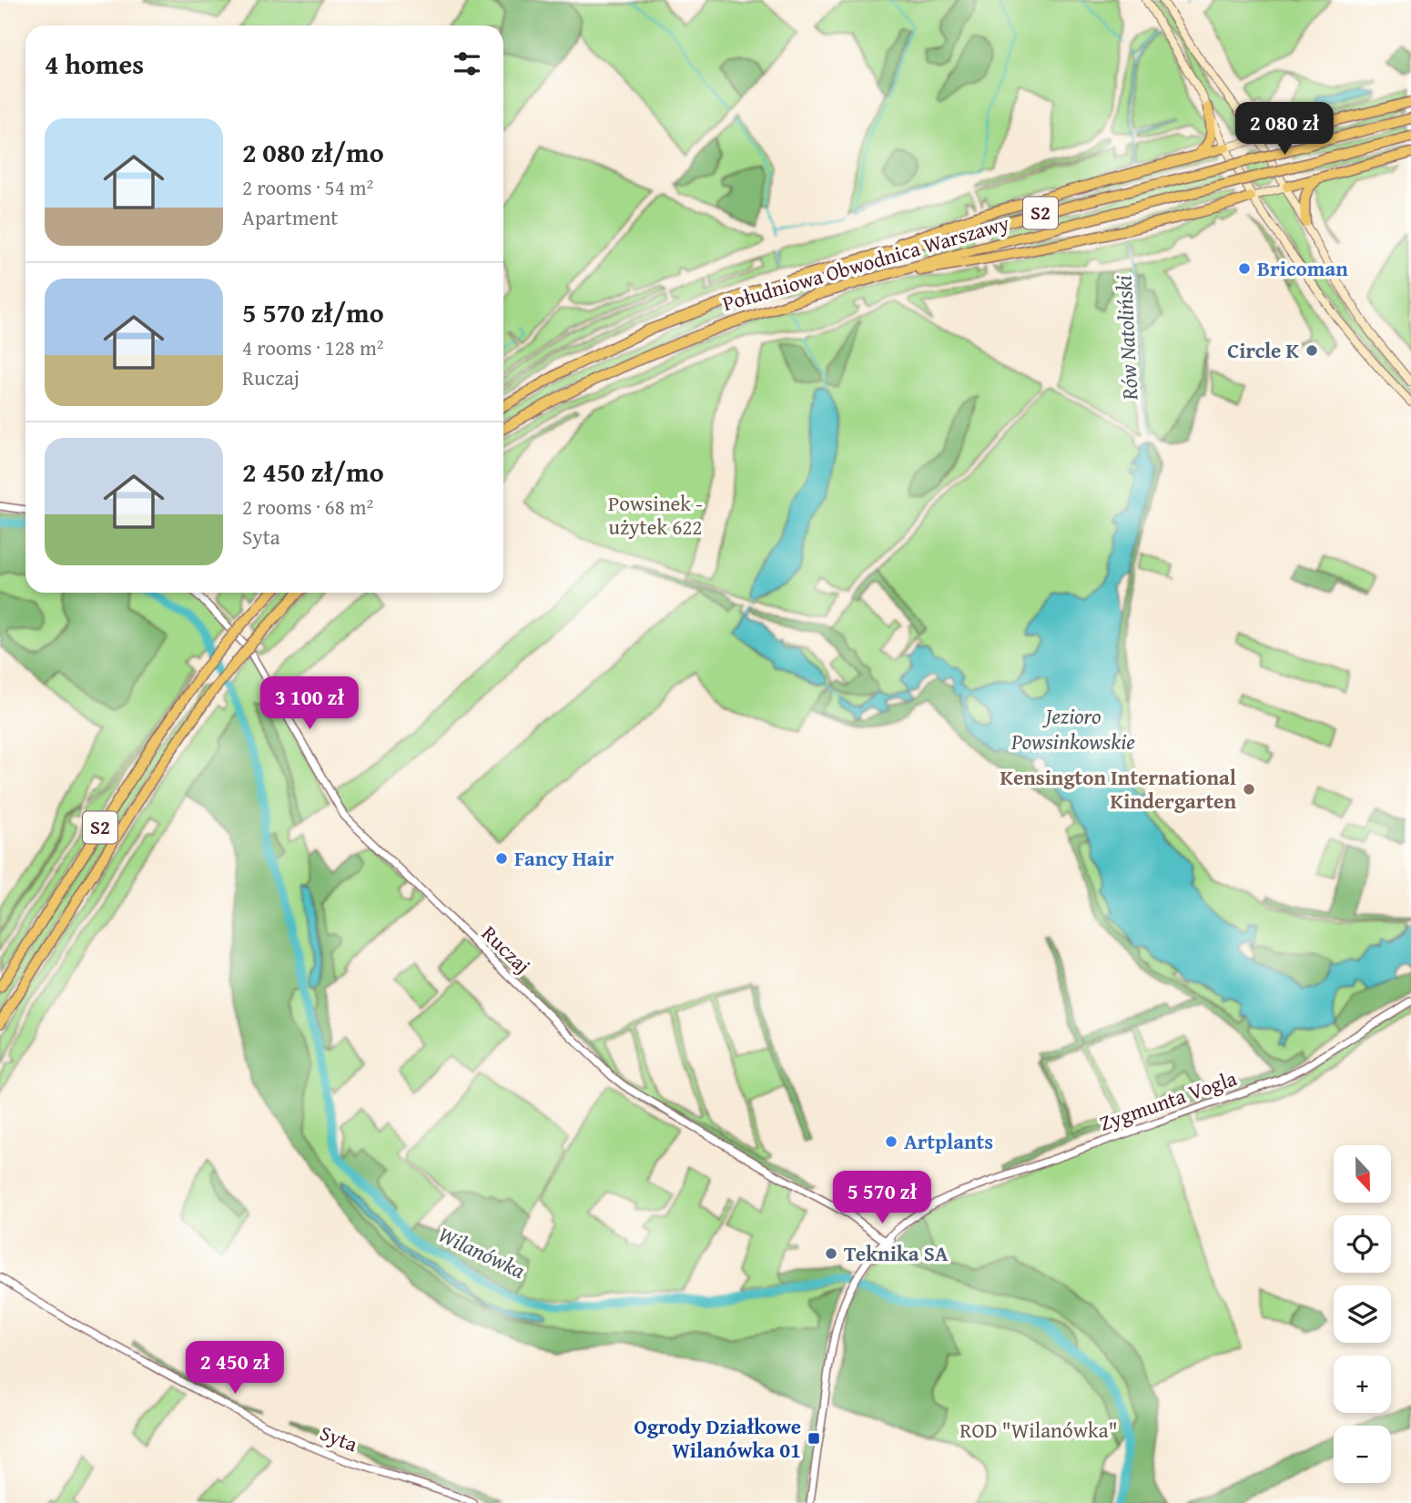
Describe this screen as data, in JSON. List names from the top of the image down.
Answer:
{
  "streets": {
    "highway": ["S2", "Południowa Obwodnica Warszawy"],
    "street": ["Ruczaj", "Zygmunta Vogla", "Syta"]
  },
  "crossings": [
    ["Ruczaj", "Zygmunta Vogla"]
  ],
  "water": ["Rów Natoliński", "Jezioro Powsinkowskie", "Wilanówka"],
  "parks": ["Powsinek - użytek 622", "ROD \"Wilanówka\""],
  "places": {
    "other": [
      "Bricoman",
      "Circle K",
      "Kensington International Kindergarten",
      "Fancy Hair",
      "Artplants",
      "Teknika SA"
    ],
    "transit": ["Ogrody Działkowe Wilanówka 01"]
  },
  "north": "bottom",
  "page": {
    "heading": "4 homes",
    "price": [
      "2 080 zł",
      "3 100 zł",
      "5 570 zł",
      "2 450 zł"
    ],
    "list": [
      {
        "name": "2 080 zł/mo",
        "note": "2 rooms · 54 m² · Apartment"
      },
      {
        "name": "5 570 zł/mo",
        "note": "4 rooms · 128 m² · Ruczaj"
      },
      {
        "name": "2 450 zł/mo",
        "note": "2 rooms · 68 m² · Syta"
      }
    ],
    "map_buttons": ["+", "−"]
  }
}
